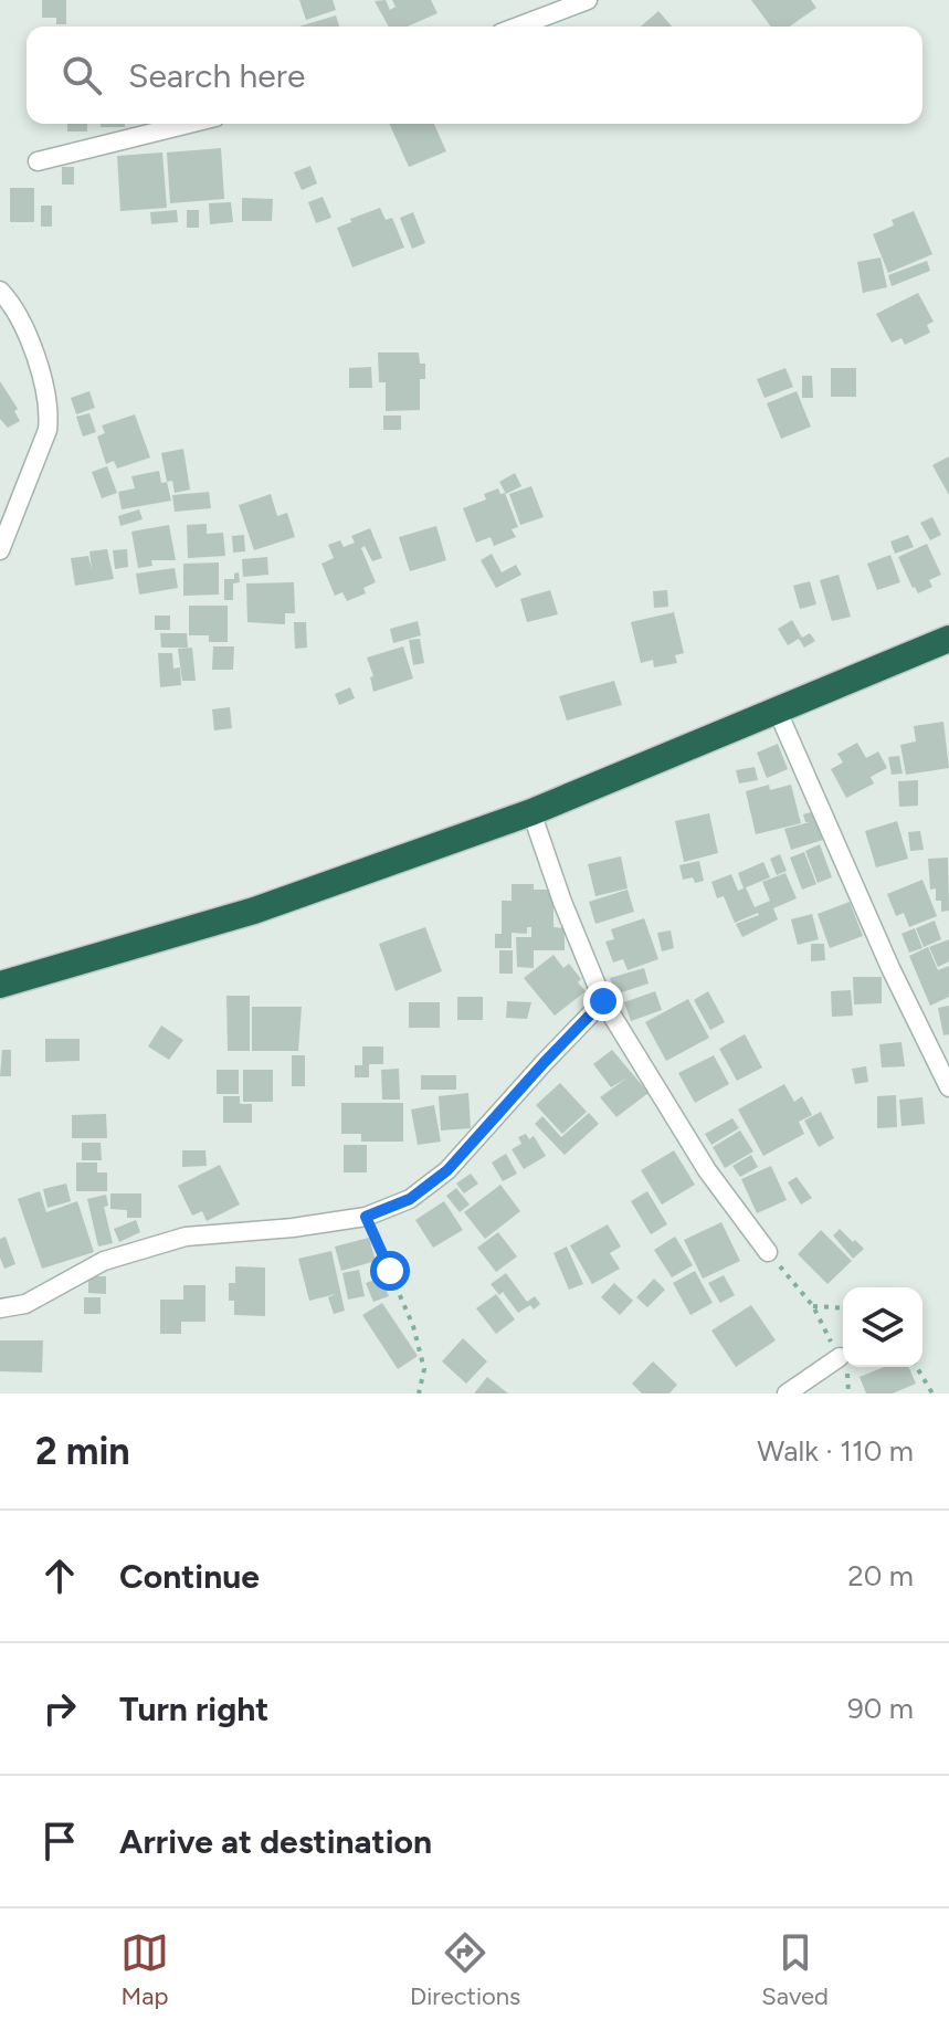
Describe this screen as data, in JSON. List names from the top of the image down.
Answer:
{
  "page": {
    "search": "Search here",
    "heading": ["2 min", "Walk · 110 m"],
    "list": [
      ["Continue", "20 m"],
      ["Turn right", "90 m"],
      "Arrive at destination"
    ],
    "nav": ["Map", "Directions", "Saved"]
  }
}
